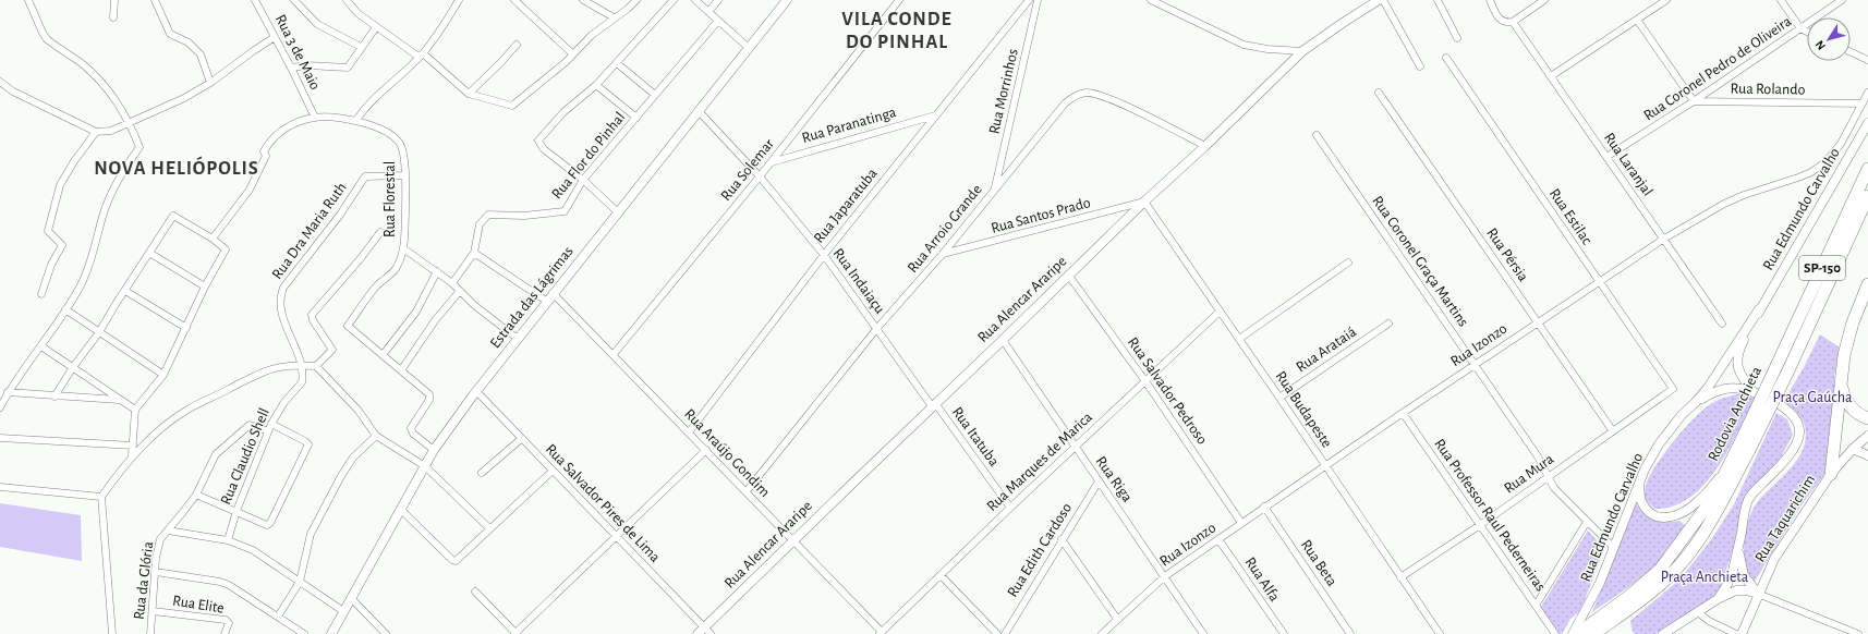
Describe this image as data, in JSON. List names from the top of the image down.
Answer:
{
  "streets": {
    "highway": ["SP-150", "Rodovia Anchieta"],
    "main road": [
      "Rua Edmundo Carvalho",
      "Estrada das Lágrimas",
      "Rua Alencar Araripe",
      "Rua Taquarichim"
    ],
    "street": [
      "Rua 3 de Maio",
      "Rua Coronel Pedro de Oliveira",
      "Rua Rolando",
      "Rua Morrinhos",
      "Rua Paranatinga",
      "Rua Flor do Pinhal",
      "Rua Laranjal",
      "Rua Solemar",
      "Rua Florestal",
      "Rua Japaratuba",
      "Rua Santos Prado",
      "Rua Estilac",
      "Rua Arroio Grande",
      "Rua Dra Maria Ruth",
      "Rua Pérsia",
      "Rua Coronel Graça Martins",
      "Rua Indaiaçu",
      "Rua Izonzo",
      "Rua Arataiá",
      "Rua Salvador Pedroso",
      "Rua Budapeste",
      "Rua Itatuba",
      "Rua Araújo Gondim",
      "Rua Claudio Shell",
      "Rua Marques de Marica",
      "Rua Mura",
      "Rua Riga",
      "Rua Salvador Pires de Lima",
      "Rua Professor Raul Pederneiras",
      "Rua Edith Cardoso",
      "Rua Beta",
      "Rua Alfa",
      "Rua da Glória",
      "Rua Elite"
    ]
  },
  "crossings": [
    ["Rua 3 de Maio", "Rua Florestal"],
    ["Rua Coronel Pedro de Oliveira", "Rua Rolando"],
    ["Rua Coronel Pedro de Oliveira", "Rua Laranjal"],
    ["Rua Rolando", "Rua Izonzo"],
    ["Rua Morrinhos", "Rua Arroio Grande"],
    ["Rua Paranatinga", "Rua Solemar"],
    ["Rua Paranatinga", "Rua Japaratuba"],
    ["Rua Laranjal", "Rua Izonzo"],
    ["Rua Solemar", "Rua Indaiaçu"],
    ["Rua Solemar", "Rua Araújo Gondim"],
    ["Rua Florestal", "Rua Dra Maria Ruth"],
    ["Rua Japaratuba", "Rua Indaiaçu"],
    ["Rua Japaratuba", "Rua Araújo Gondim"],
    ["Rua Edmundo Carvalho", "Rua Coronel Graça Martins"],
    ["Rua Santos Prado", "Rua Arroio Grande"],
    ["Rua Santos Prado", "Rua Alencar Araripe"],
    ["Rua Santos Prado", "Rua Budapeste"],
    ["Rua Estilac", "Rua Izonzo"],
    ["Rua Estilac", "Rua Mura"],
    ["Rua Arroio Grande", "Rua Indaiaçu"],
    ["Rua Arroio Grande", "Rua Alencar Araripe"],
    ["Rua Arroio Grande", "Rua Itatuba"],
    ["Rua Arroio Grande", "Rua Araújo Gondim"],
    ["Rua Dra Maria Ruth", "Rua Claudio Shell"],
    ["Rua Pérsia", "Rua Izonzo"],
    ["Rua Pérsia", "Rua Mura"],
    ["Rua Coronel Graça Martins", "Rua Izonzo"],
    ["Rua Coronel Graça Martins", "Rua Mura"],
    ["SP-150", "Rua Taquarichim"],
    ["Rua Indaiaçu", "Estrada das Lágrimas"],
    ["Rua Indaiaçu", "Rua Itatuba"],
    ["Estrada das Lágrimas", "Rua Araújo Gondim"],
    ["Estrada das Lágrimas", "Rua Salvador Pires de Lima"],
    ["Rua Alencar Araripe", "Rua Salvador Pedroso"],
    ["Rua Alencar Araripe", "Rua Budapeste"],
    ["Rua Alencar Araripe", "Rua Itatuba"],
    ["Rua Alencar Araripe", "Rua Araújo Gondim"],
    ["Rua Alencar Araripe", "Rua Riga"],
    ["Rua Alencar Araripe", "Rua Salvador Pires de Lima"],
    ["Rua Izonzo", "Rua Salvador Pedroso"],
    ["Rua Izonzo", "Rua Budapeste"],
    ["Rua Izonzo", "Rua Riga"],
    ["Rua Izonzo", "Rua Professor Raul Pederneiras"],
    ["Rua Izonzo", "Rua Beta"],
    ["Rua Izonzo", "Rua Alfa"],
    ["Rua Arataiá", "Rua Budapeste"],
    ["Rua Salvador Pedroso", "Rua Marques de Marica"],
    ["Rua Budapeste", "Rua Marques de Marica"],
    ["Rua Budapeste", "Rua Mura"],
    ["Rua Itatuba", "Rua Marques de Marica"],
    ["Rua Araújo Gondim", "Rua Marques de Marica"],
    ["Rua Claudio Shell", "Rua da Glória"],
    ["Rua Marques de Marica", "Rua Riga"],
    ["Rua Mura", "Rua Professor Raul Pederneiras"],
    ["Rua Riga", "Rua Edith Cardoso"],
    ["Rua da Glória", "Rua Elite"]
  ],
  "districts": ["VILA CONDE DO PINHAL", "NOVA HELIÓPOLIS"],
  "parks": ["Praça Gaúcha", "Praça Anchieta"],
  "north": "bottom left"
}
